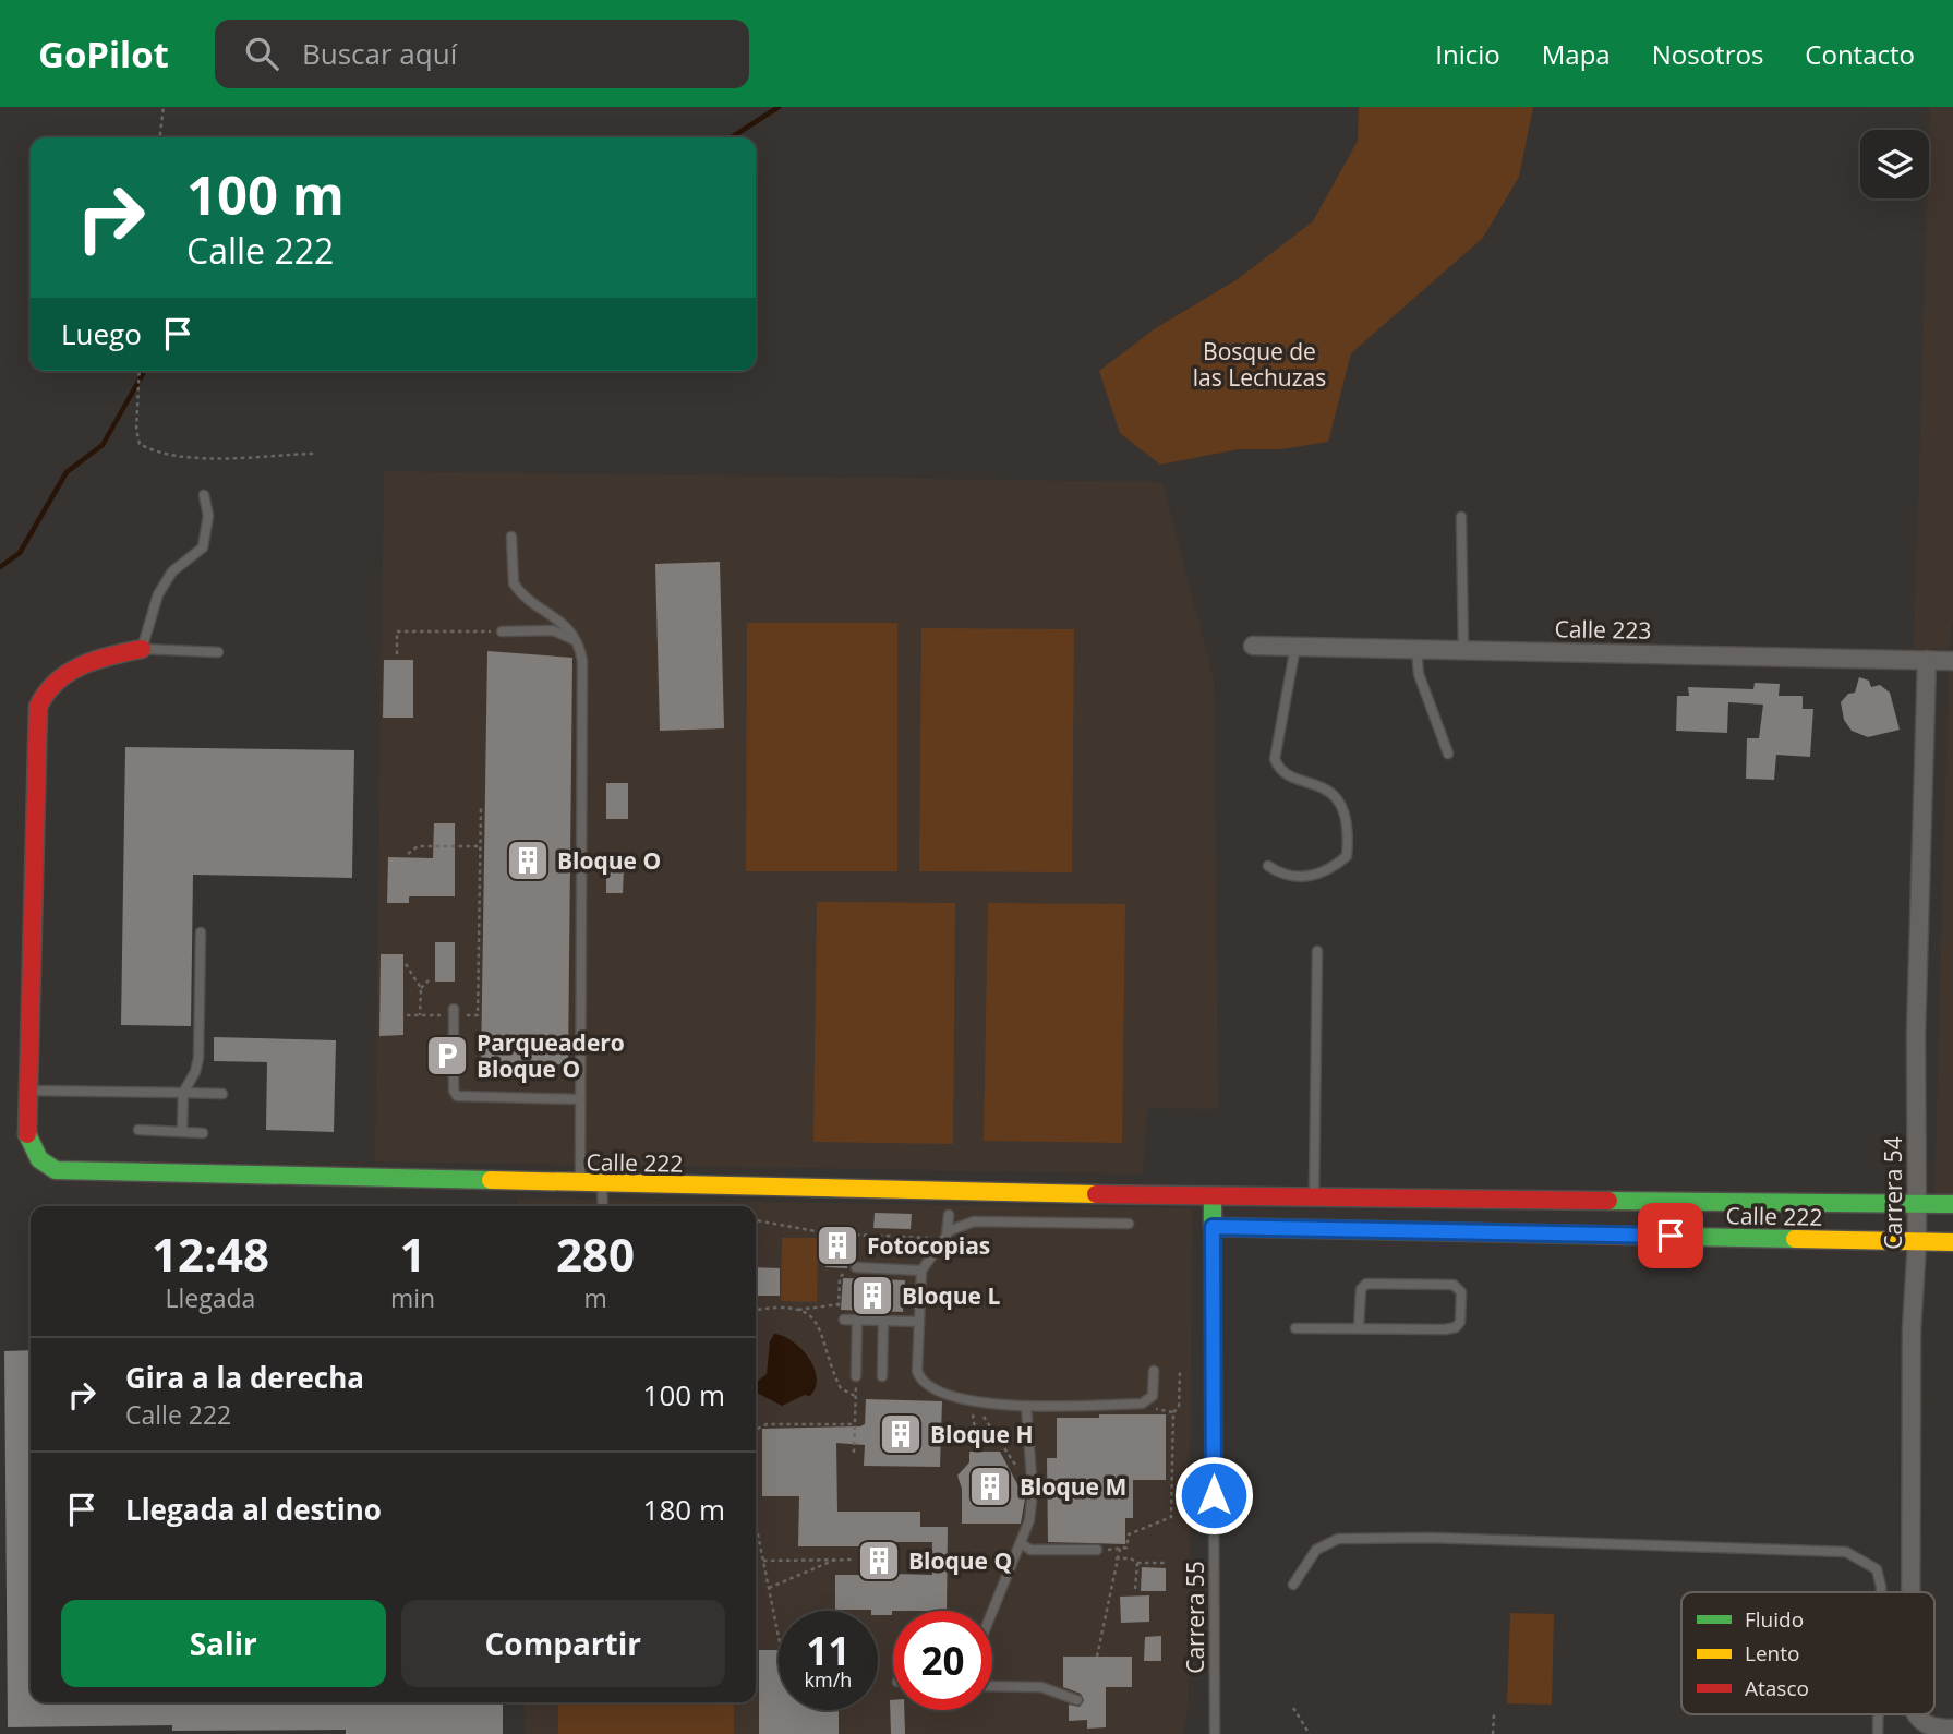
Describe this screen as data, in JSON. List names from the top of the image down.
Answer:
{
  "streets": {
    "street": ["Calle 223", "Calle 222", "Carrera 54"],
    "lane": ["Carrera 55"]
  },
  "crossings": [
    ["Calle 223", "Carrera 54"],
    ["Calle 222", "Carrera 54"],
    ["Calle 222", "Carrera 55"]
  ],
  "parks": ["Bosque de las Lechuzas"],
  "places": {
    "building": [
      "Bloque O",
      "Fotocopias",
      "Bloque L",
      "Bloque H",
      "Bloque M",
      "Bloque Q"
    ],
    "parking": ["Parqueadero Bloque O"]
  },
  "legend": ["Fluido", "Lento", "Atasco"],
  "page": {
    "header": "GoPilot",
    "search": "Buscar aquí",
    "nav": [
      "Inicio",
      "Mapa",
      "Nosotros",
      "Contacto"
    ],
    "turn": ["100 m", "Calle 222"],
    "then": "Luego",
    "eta": [
      "12:48",
      "Llegada",
      "1",
      "min",
      "280",
      "m"
    ],
    "list": [
      {
        "name": "Gira a la derecha",
        "note": "Calle 222",
        "value": "100 m"
      },
      {
        "name": "Llegada al destino",
        "value": "180 m"
      }
    ],
    "buttons": ["Salir", "Compartir"],
    "speed": "11 km/h",
    "limit": "20"
  }
}
